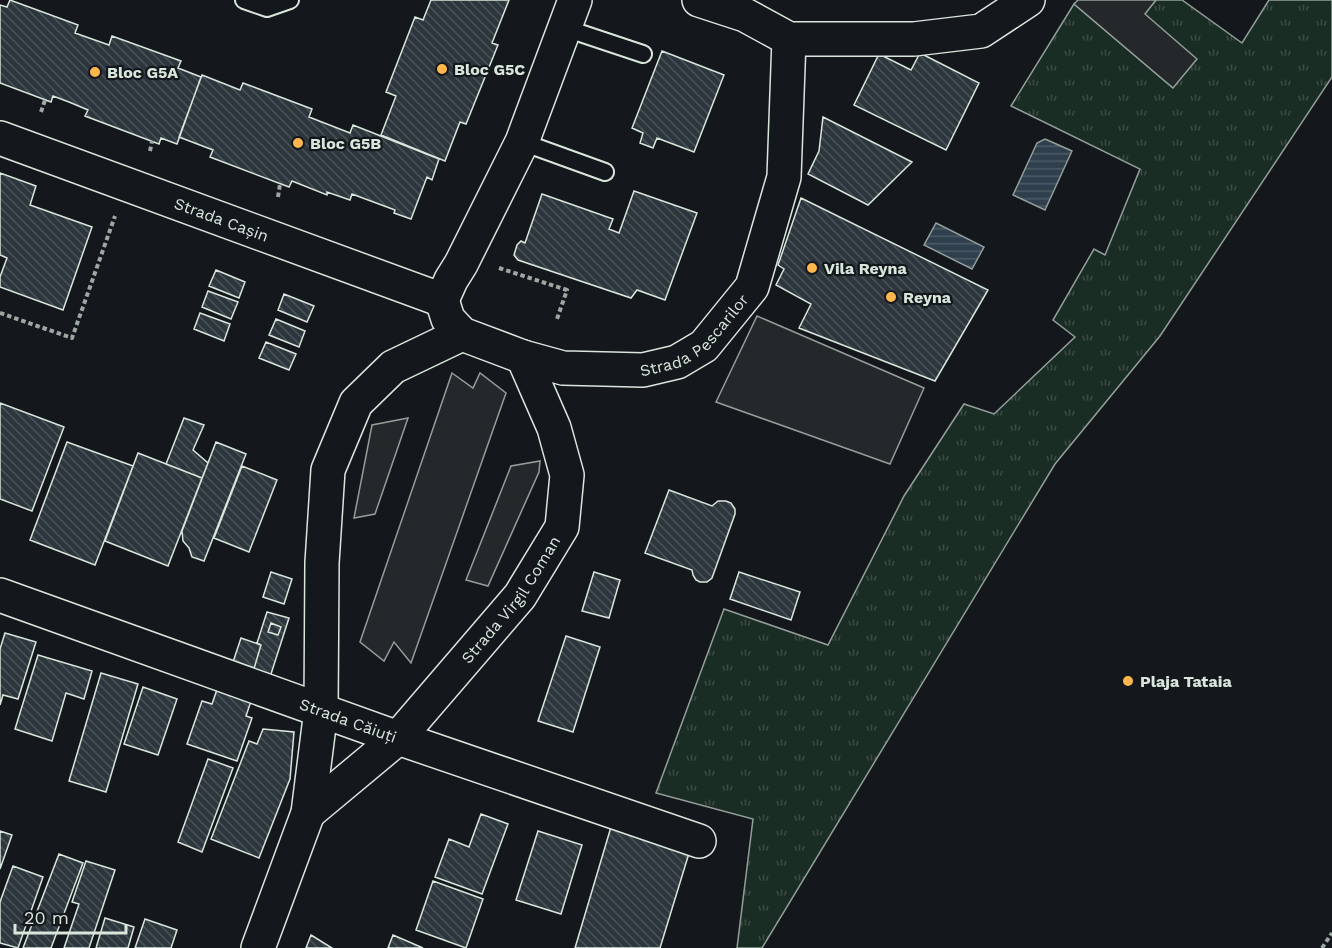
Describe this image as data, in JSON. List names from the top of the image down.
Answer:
{
  "streets": {
    "street": [
      "Strada Cașin",
      "Strada Pescarilor",
      "Strada Virgil Coman",
      "Strada Căiuți"
    ]
  },
  "crossings": [
    ["Strada Pescarilor", "Strada Virgil Coman"],
    ["Strada Virgil Coman", "Strada Căiuți"]
  ],
  "places": [
    "Bloc G5C",
    "Bloc G5A",
    "Bloc G5B",
    "Vila Reyna",
    "Reyna",
    "Plaja Tataia"
  ],
  "scale_bar": "20 m"
}
